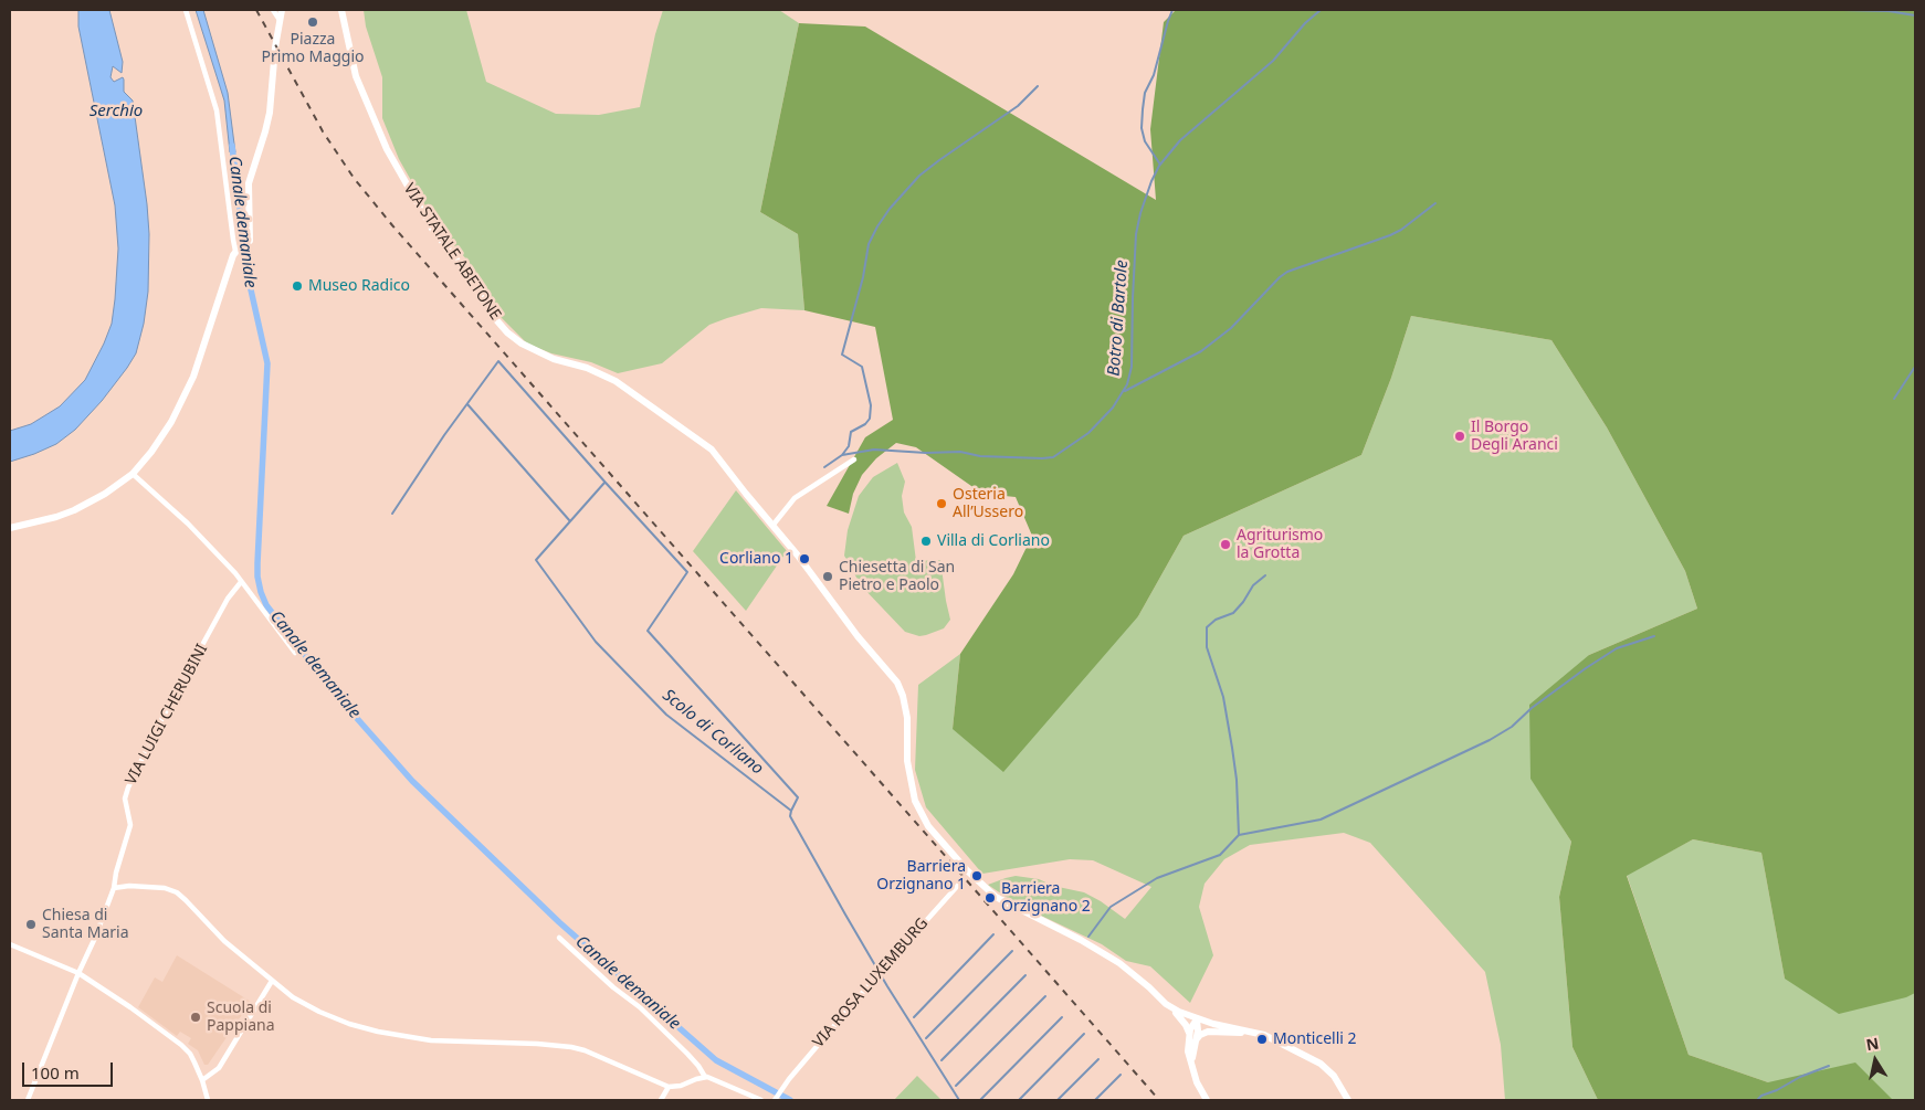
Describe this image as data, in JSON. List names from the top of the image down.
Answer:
{
  "streets": {
    "main road": ["VIA STATALE ABETONE"],
    "street": ["VIA LUIGI CHERUBINI", "VIA ROSA LUXEMBURG"]
  },
  "water": [
    "Serchio",
    "Canale demaniale",
    "Botro di Bartole",
    "Scolo di Corliano"
  ],
  "places": [
    "Piazza Primo Maggio",
    "Museo Radico",
    "Il Borgo Degli Aranci",
    "Osteria All’Ussero",
    "Villa di Corliano",
    "Agriturismo la Grotta",
    "Corliano 1",
    "Chiesetta di San Pietro e Paolo",
    "Barriera Orzignano 1",
    "Barriera Orzignano 2",
    "Chiesa di Santa Maria",
    "Scuola di Pappiana",
    "Monticelli 2"
  ],
  "scale_bar": "100 m",
  "north": "top"
}
